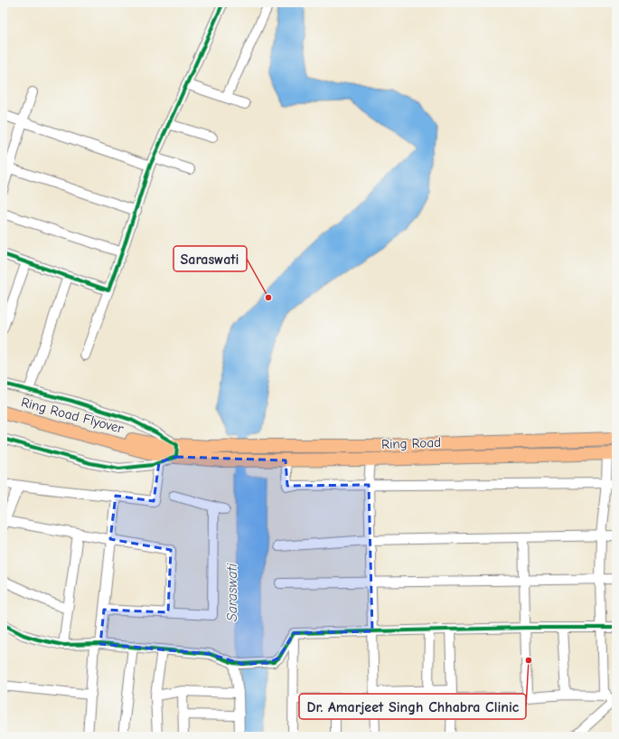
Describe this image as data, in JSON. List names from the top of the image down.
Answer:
{
  "streets": {
    "highway": ["Ring Road Flyover", "Ring Road"]
  },
  "water": ["Saraswati"],
  "places": ["Saraswati", "Dr. Amarjeet Singh Chhabra Clinic"]
}
